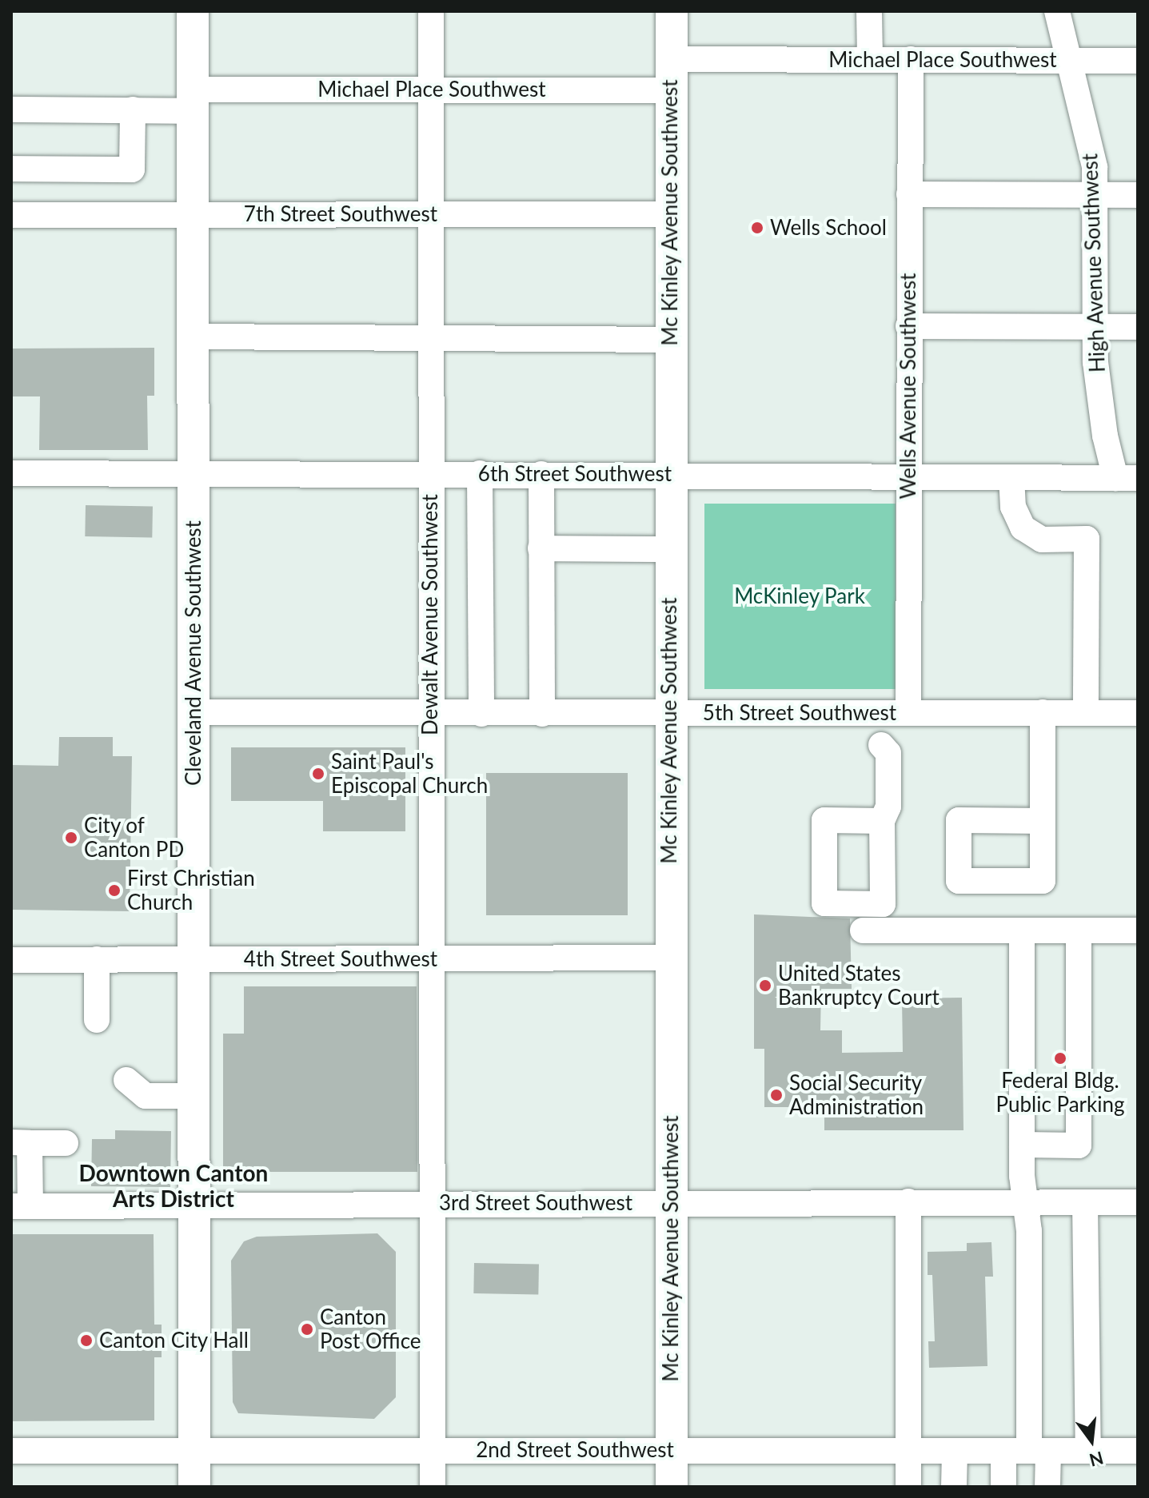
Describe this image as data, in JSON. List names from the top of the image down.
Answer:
{
  "streets": {
    "main road": ["Mc Kinley Avenue Southwest", "Cleveland Avenue Southwest"],
    "street": [
      "Michael Place Southwest",
      "7th Street Southwest",
      "High Avenue Southwest",
      "Wells Avenue Southwest",
      "6th Street Southwest",
      "Dewalt Avenue Southwest",
      "5th Street Southwest",
      "4th Street Southwest",
      "3rd Street Southwest",
      "2nd Street Southwest"
    ]
  },
  "crossings": [
    ["Michael Place Southwest", "Mc Kinley Avenue Southwest"],
    ["Michael Place Southwest", "High Avenue Southwest"],
    ["Michael Place Southwest", "Wells Avenue Southwest"],
    ["Michael Place Southwest", "Dewalt Avenue Southwest"],
    ["Michael Place Southwest", "Cleveland Avenue Southwest"],
    ["Mc Kinley Avenue Southwest", "7th Street Southwest"],
    ["Mc Kinley Avenue Southwest", "6th Street Southwest"],
    ["Mc Kinley Avenue Southwest", "5th Street Southwest"],
    ["Mc Kinley Avenue Southwest", "4th Street Southwest"],
    ["Mc Kinley Avenue Southwest", "3rd Street Southwest"],
    ["Mc Kinley Avenue Southwest", "2nd Street Southwest"],
    ["7th Street Southwest", "Dewalt Avenue Southwest"],
    ["7th Street Southwest", "Cleveland Avenue Southwest"],
    ["High Avenue Southwest", "6th Street Southwest"],
    ["Wells Avenue Southwest", "6th Street Southwest"],
    ["Wells Avenue Southwest", "5th Street Southwest"],
    ["6th Street Southwest", "Dewalt Avenue Southwest"],
    ["6th Street Southwest", "Cleveland Avenue Southwest"],
    ["Dewalt Avenue Southwest", "5th Street Southwest"],
    ["Dewalt Avenue Southwest", "4th Street Southwest"],
    ["Dewalt Avenue Southwest", "3rd Street Southwest"],
    ["Dewalt Avenue Southwest", "2nd Street Southwest"],
    ["Cleveland Avenue Southwest", "5th Street Southwest"],
    ["Cleveland Avenue Southwest", "4th Street Southwest"],
    ["Cleveland Avenue Southwest", "3rd Street Southwest"],
    ["Cleveland Avenue Southwest", "2nd Street Southwest"]
  ],
  "districts": ["Downtown Canton Arts District"],
  "parks": ["McKinley Park"],
  "places": [
    "Wells School",
    "Saint Paul's Episcopal Church",
    "City of Canton PD",
    "First Christian Church",
    "United States Bankruptcy Court",
    "Federal Bldg. Public Parking",
    "Social Security Administration",
    "Canton Post Office",
    "Canton City Hall"
  ],
  "north": "bottom"
}
